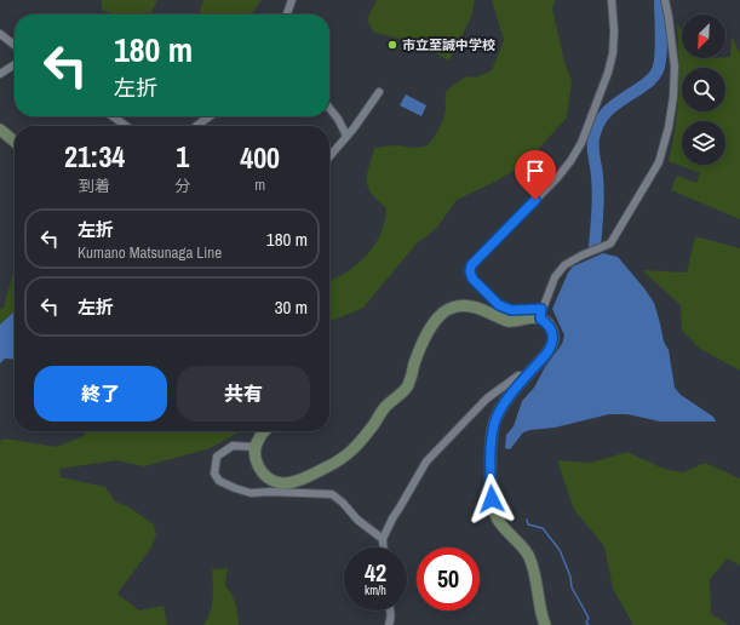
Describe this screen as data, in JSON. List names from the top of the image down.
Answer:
{
  "places": ["市立至誠中学校"],
  "north": "bottom left",
  "page": {
    "turn": ["180 m", "左折"],
    "eta": [
      "21:34",
      "到着",
      "1",
      "分",
      "400",
      "m"
    ],
    "list": [
      {
        "name": "左折",
        "note": "Kumano Matsunaga Line",
        "value": "180 m"
      },
      {
        "name": "左折",
        "value": "30 m"
      }
    ],
    "buttons": ["終了", "共有"],
    "speed": "42 km/h",
    "limit": "50"
  }
}
